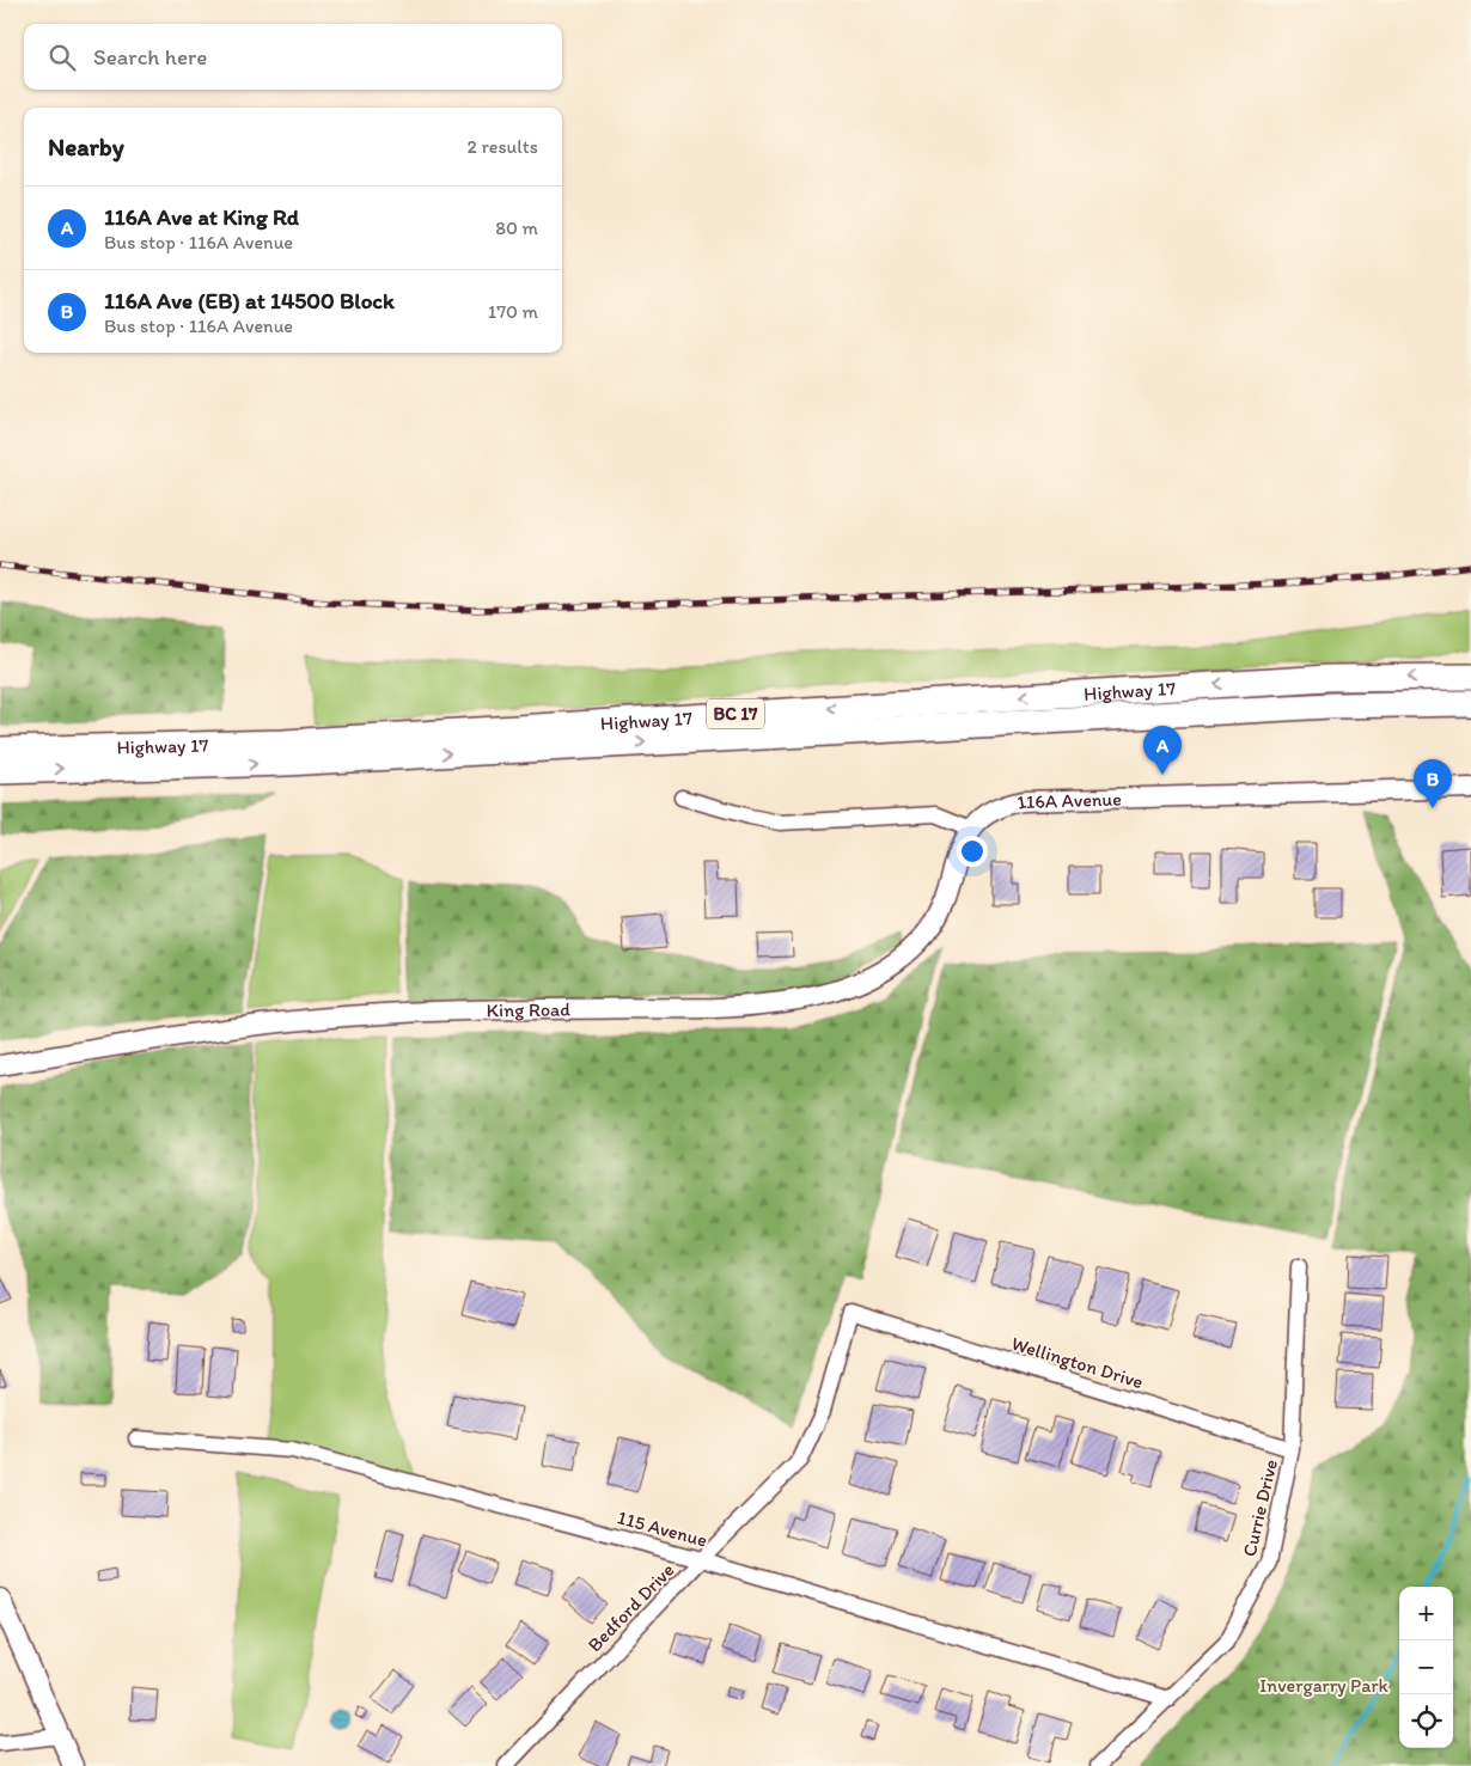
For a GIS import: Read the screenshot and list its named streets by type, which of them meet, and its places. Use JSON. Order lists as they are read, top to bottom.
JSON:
{
  "streets": {
    "highway": ["Highway 17", "BC 17"],
    "street": [
      "116A Avenue",
      "King Road",
      "Wellington Drive",
      "Currie Drive",
      "115 Avenue",
      "Bedford Drive"
    ]
  },
  "crossings": [
    ["116A Avenue", "King Road"],
    ["Wellington Drive", "Currie Drive"],
    ["Wellington Drive", "Bedford Drive"],
    ["Currie Drive", "115 Avenue"],
    ["115 Avenue", "Bedford Drive"]
  ],
  "parks": ["Invergarry Park"],
  "page": {
    "search": "Search here",
    "heading": ["Nearby", "2 results"],
    "list": [
      {
        "mark": "A",
        "name": "116A Ave at King Rd",
        "note": "Bus stop · 116A Avenue",
        "value": "80 m"
      },
      {
        "mark": "B",
        "name": "116A Ave (EB) at 14500 Block",
        "note": "Bus stop · 116A Avenue",
        "value": "170 m"
      }
    ],
    "pins": ["A", "B"],
    "map_buttons": ["+", "−"]
  }
}
